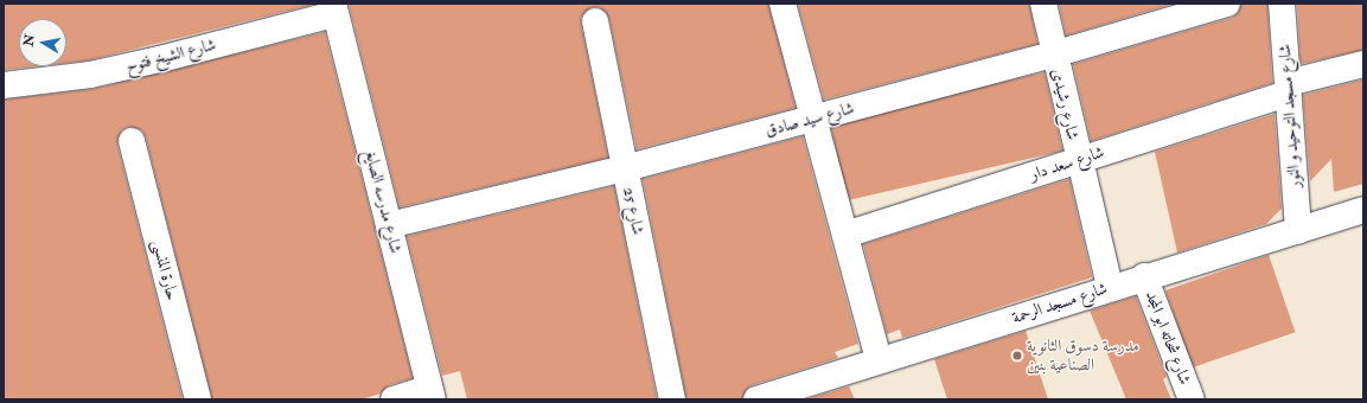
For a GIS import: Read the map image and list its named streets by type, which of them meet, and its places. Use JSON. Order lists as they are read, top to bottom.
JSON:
{
  "streets": {
    "street": [
      "شارع الشيخ فتوح",
      "شارع رشيدى",
      "شارع مسجد التوحيد و النور",
      "شارع سيد صادق",
      "شارع سعد دار",
      "شارع مدرسه الصايغ",
      "شارع 25",
      "حارة المنسى",
      "شارع مسجد الرحمة",
      "شارع شحاته ابو المجد"
    ]
  },
  "crossings": [
    ["شارع الشيخ فتوح", "شارع مدرسه الصايغ"],
    ["شارع رشيدى", "شارع سيد صادق"],
    ["شارع رشيدى", "شارع سعد دار"],
    ["شارع رشيدى", "شارع مسجد الرحمة"],
    ["شارع مسجد التوحيد و النور", "شارع سعد دار"],
    ["شارع مسجد التوحيد و النور", "شارع مسجد الرحمة"],
    ["شارع سيد صادق", "شارع مدرسه الصايغ"],
    ["شارع سيد صادق", "شارع 25"],
    ["شارع مسجد الرحمة", "شارع شحاته ابو المجد"]
  ],
  "places": ["مدرسة دسوق الثانوية الصناعية بنين"],
  "north": "left"
}
